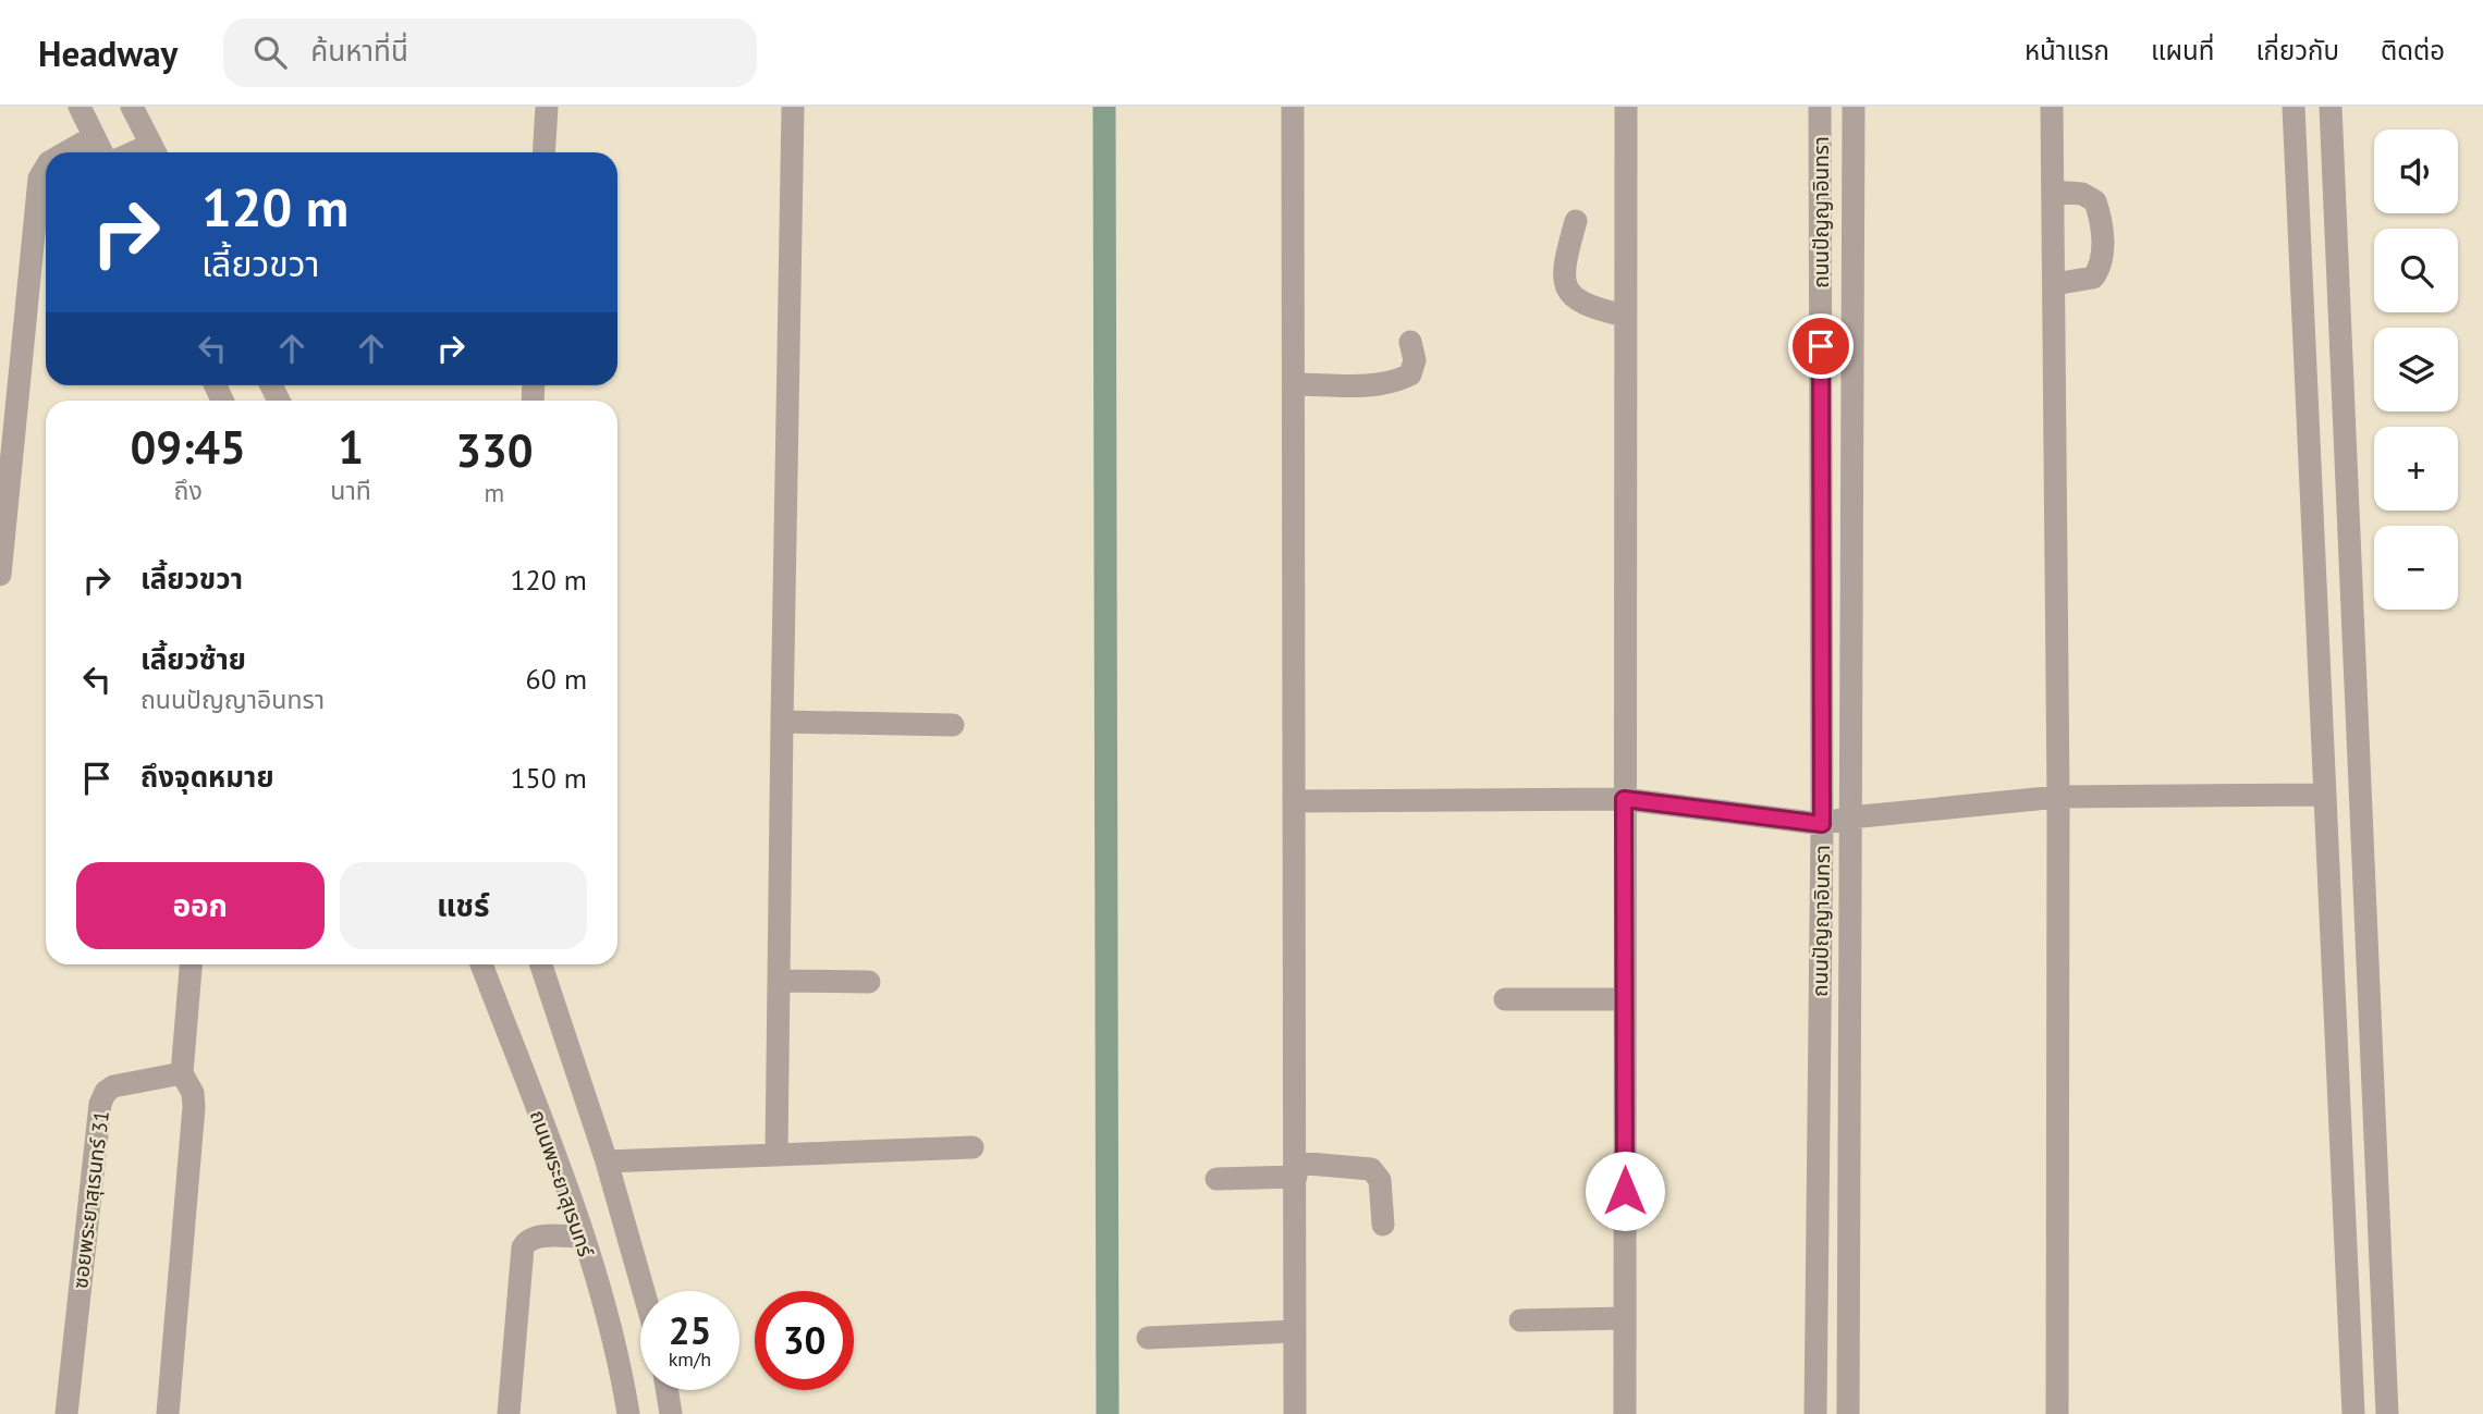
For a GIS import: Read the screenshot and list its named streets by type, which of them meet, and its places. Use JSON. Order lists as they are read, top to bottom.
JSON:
{
  "streets": {
    "street": ["ถนนปัญญาอินทรา", "ถนนพระยาสุเรนทร์", "ซอยพระยาสุเรนทร์ 31"]
  },
  "page": {
    "header": "Headway",
    "search": "ค้นหาที่นี่",
    "nav": [
      "หน้าแรก",
      "แผนที่",
      "เกี่ยวกับ",
      "ติดต่อ"
    ],
    "map_buttons": ["+", "−"],
    "turn": ["120 m", "เลี้ยวขวา"],
    "eta": [
      "09:45",
      "ถึง",
      "1",
      "นาที",
      "330",
      "m"
    ],
    "list": [
      {
        "name": "เลี้ยวขวา",
        "value": "120 m"
      },
      {
        "name": "เลี้ยวซ้าย",
        "note": "ถนนปัญญาอินทรา",
        "value": "60 m"
      },
      {
        "name": "ถึงจุดหมาย",
        "value": "150 m"
      }
    ],
    "buttons": ["ออก", "แชร์"],
    "speed": "25 km/h",
    "limit": "30"
  }
}
